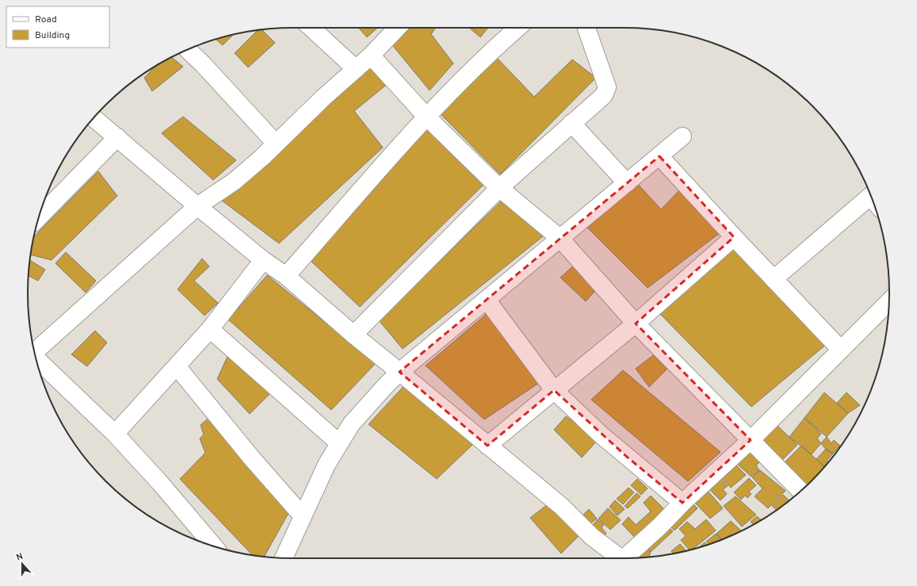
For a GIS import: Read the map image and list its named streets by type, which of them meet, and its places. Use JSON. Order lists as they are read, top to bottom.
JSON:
{
  "legend": ["Road", "Building"],
  "north": "top"
}
